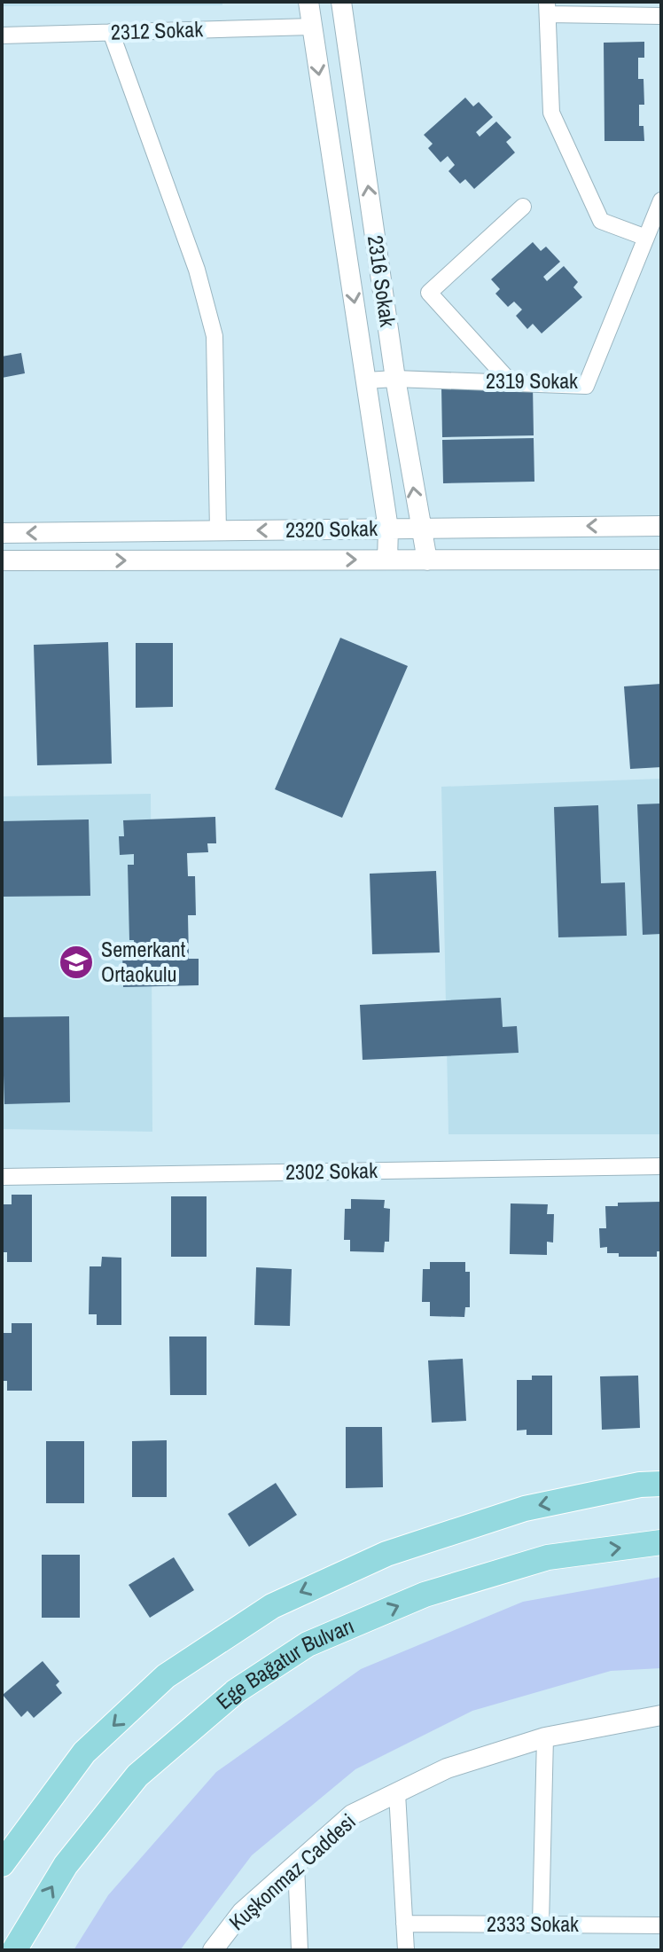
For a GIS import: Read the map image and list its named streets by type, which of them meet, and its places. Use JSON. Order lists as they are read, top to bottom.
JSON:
{
  "streets": {
    "main road": ["Ege Bağatur Bulvarı"],
    "street": [
      "2312 Sokak",
      "2316 Sokak",
      "2319 Sokak",
      "2320 Sokak",
      "2302 Sokak",
      "Kuşkonmaz Caddesi",
      "2333 Sokak"
    ]
  },
  "crossings": [
    ["2312 Sokak", "2316 Sokak"],
    ["2316 Sokak", "2319 Sokak"],
    ["2316 Sokak", "2320 Sokak"]
  ],
  "places": {
    "school or university": ["Semerkant Ortaokulu"]
  }
}
